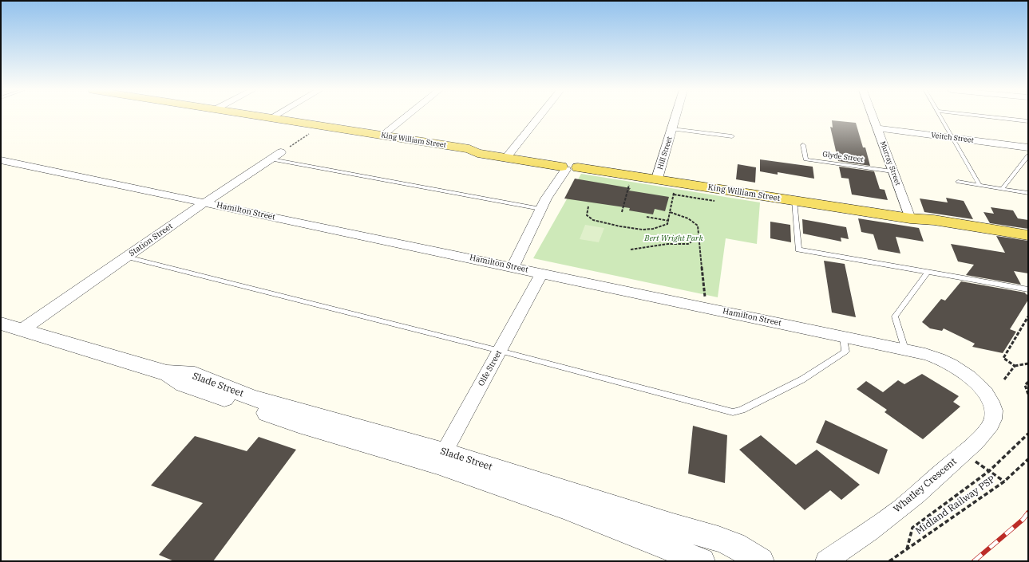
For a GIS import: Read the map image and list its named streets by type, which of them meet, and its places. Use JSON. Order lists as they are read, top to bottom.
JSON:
{
  "streets": {
    "main road": ["King William Street"],
    "street": [
      "Veitch Street",
      "Hill Street",
      "Murray Street",
      "Hamilton Street",
      "Station Street",
      "Olfe Street",
      "Slade Street",
      "Whatley Crescent"
    ],
    "lane": ["Glyde Street"],
    "path": ["Midland Railway PSP"]
  },
  "crossings": [
    ["Veitch Street", "Murray Street"],
    ["King William Street", "Hill Street"],
    ["King William Street", "Murray Street"],
    ["Glyde Street", "Murray Street"],
    ["Hamilton Street", "Station Street"],
    ["Hamilton Street", "Olfe Street"],
    ["Hamilton Street", "Whatley Crescent"],
    ["Station Street", "Slade Street"],
    ["Olfe Street", "Slade Street"]
  ],
  "parks": ["Bert Wright Park"]
}
